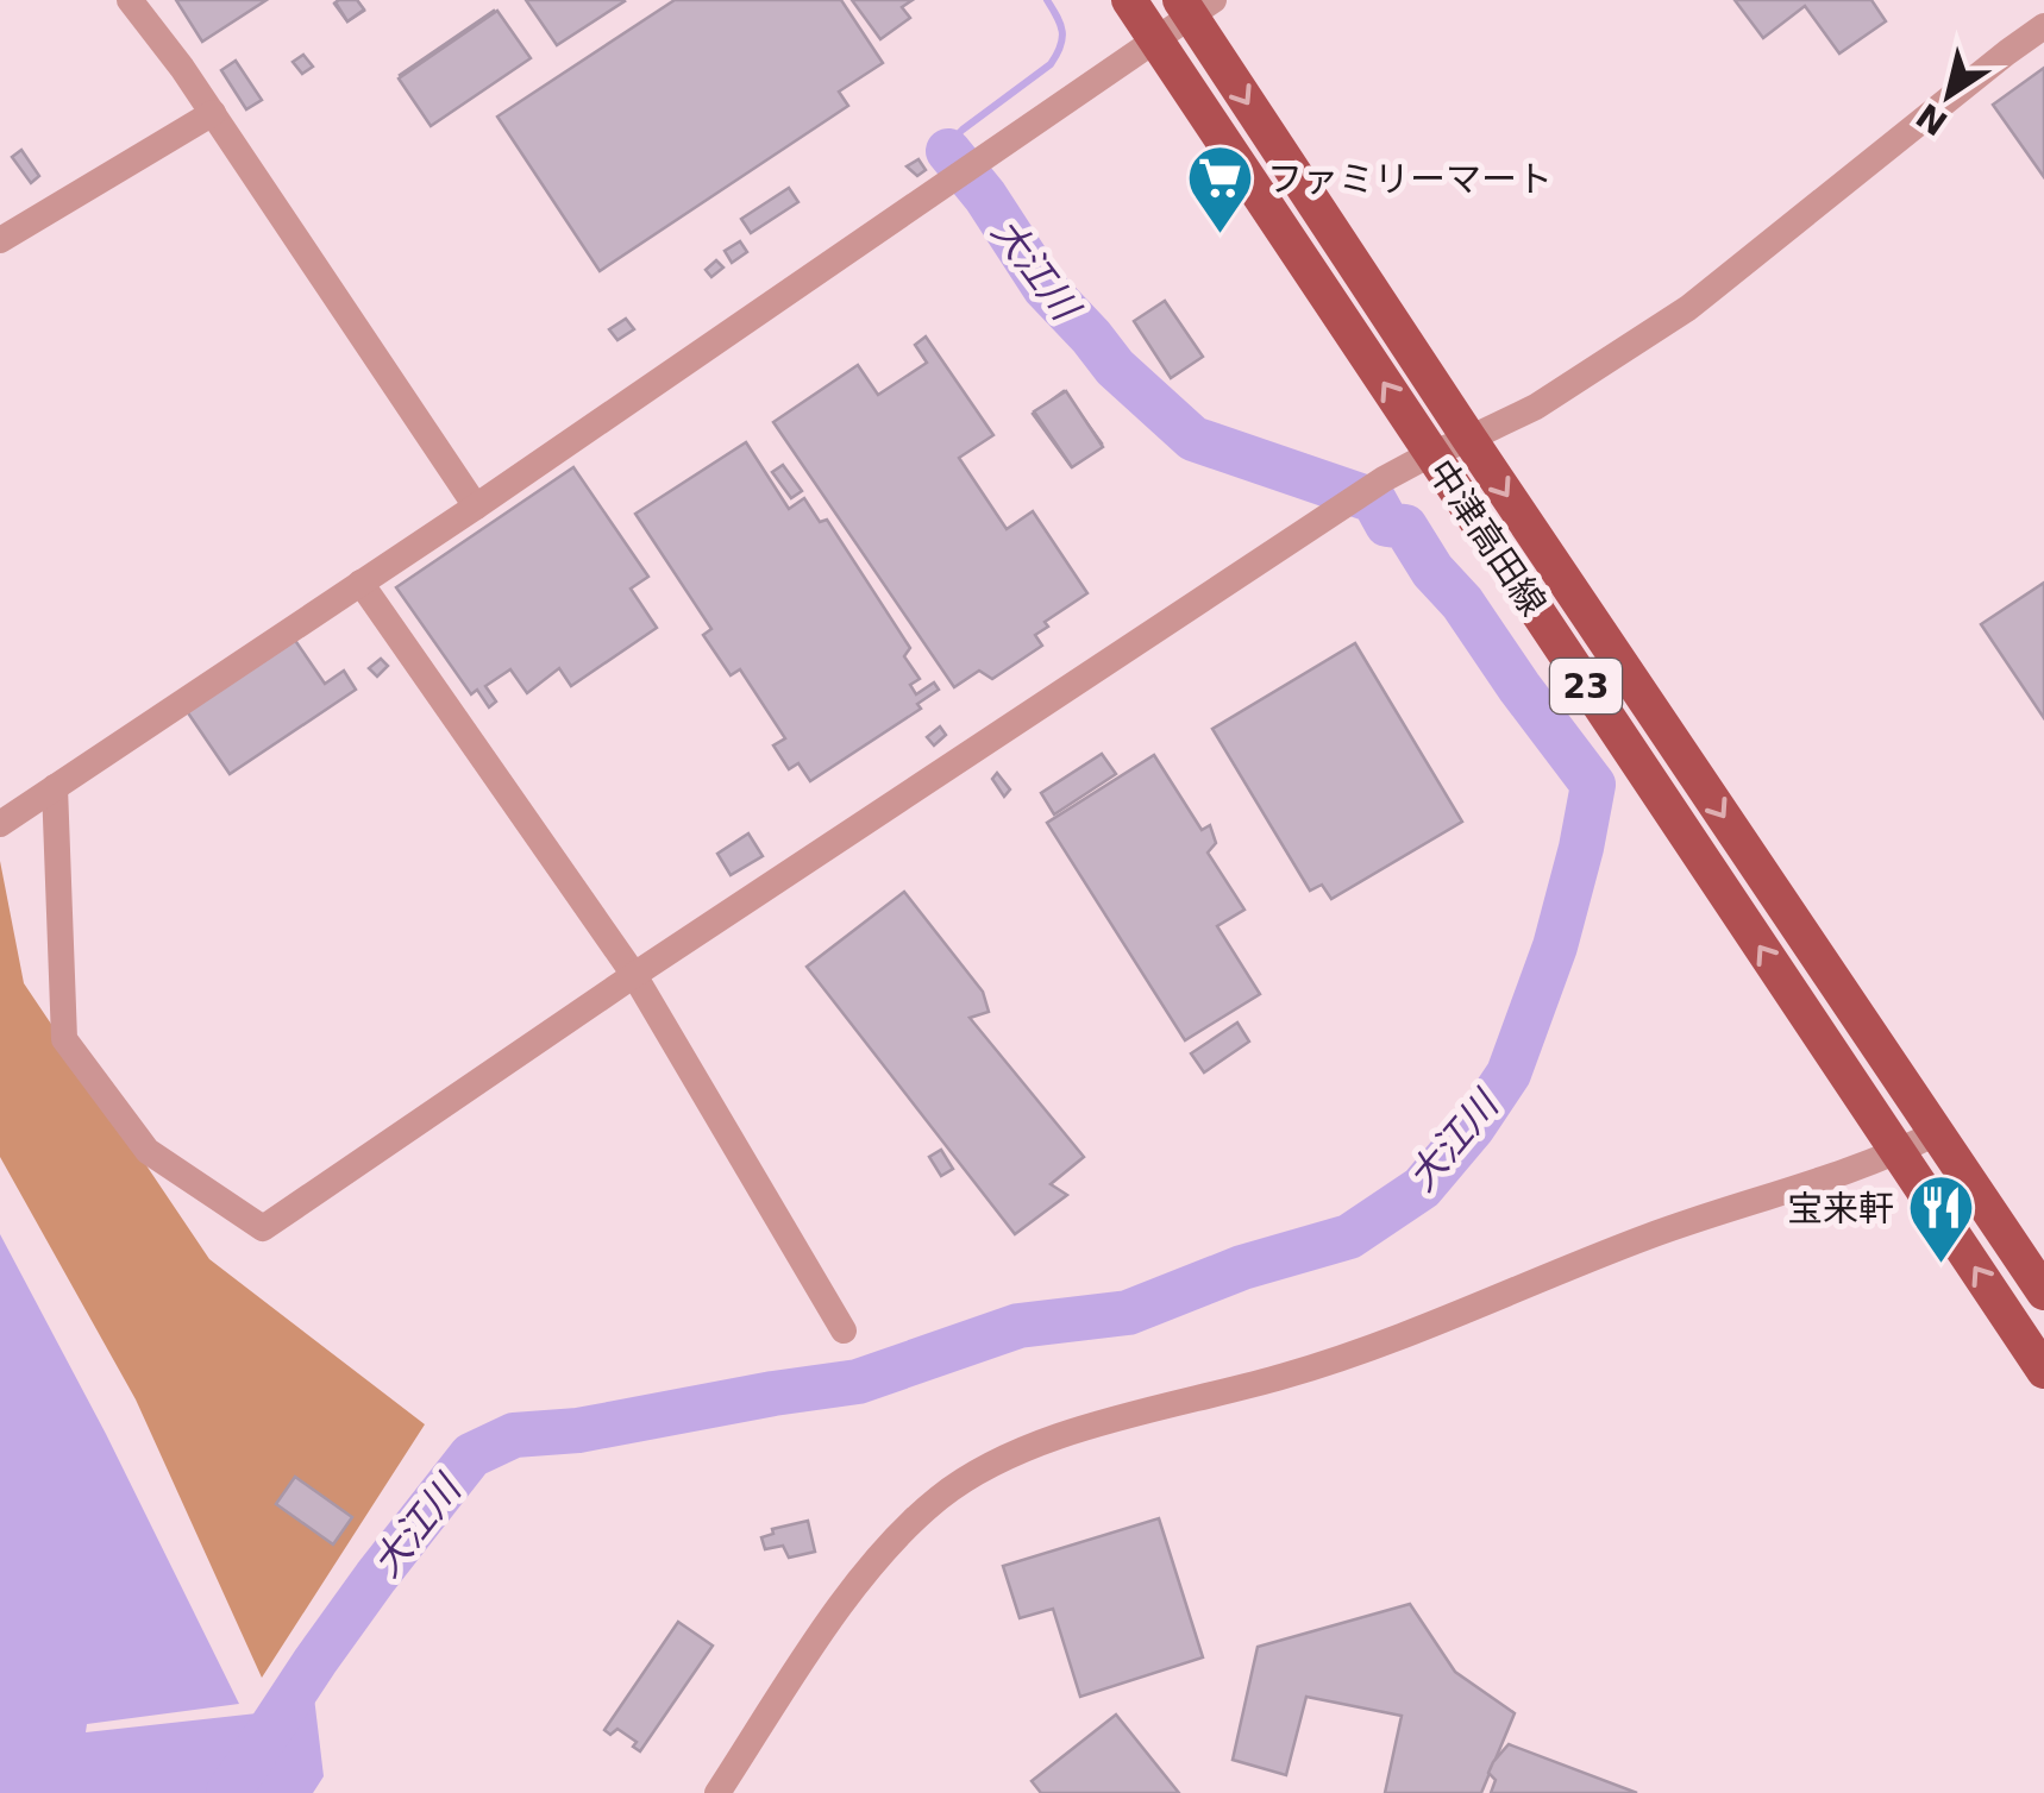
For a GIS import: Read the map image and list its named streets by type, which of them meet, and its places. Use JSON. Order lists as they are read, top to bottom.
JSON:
{
  "streets": {
    "main road": ["中津高田線", "23"]
  },
  "water": ["大江川"],
  "places": {
    "supermarket": ["ファミリーマート"],
    "restaurant": ["宝来軒"]
  },
  "north": "bottom left"
}
